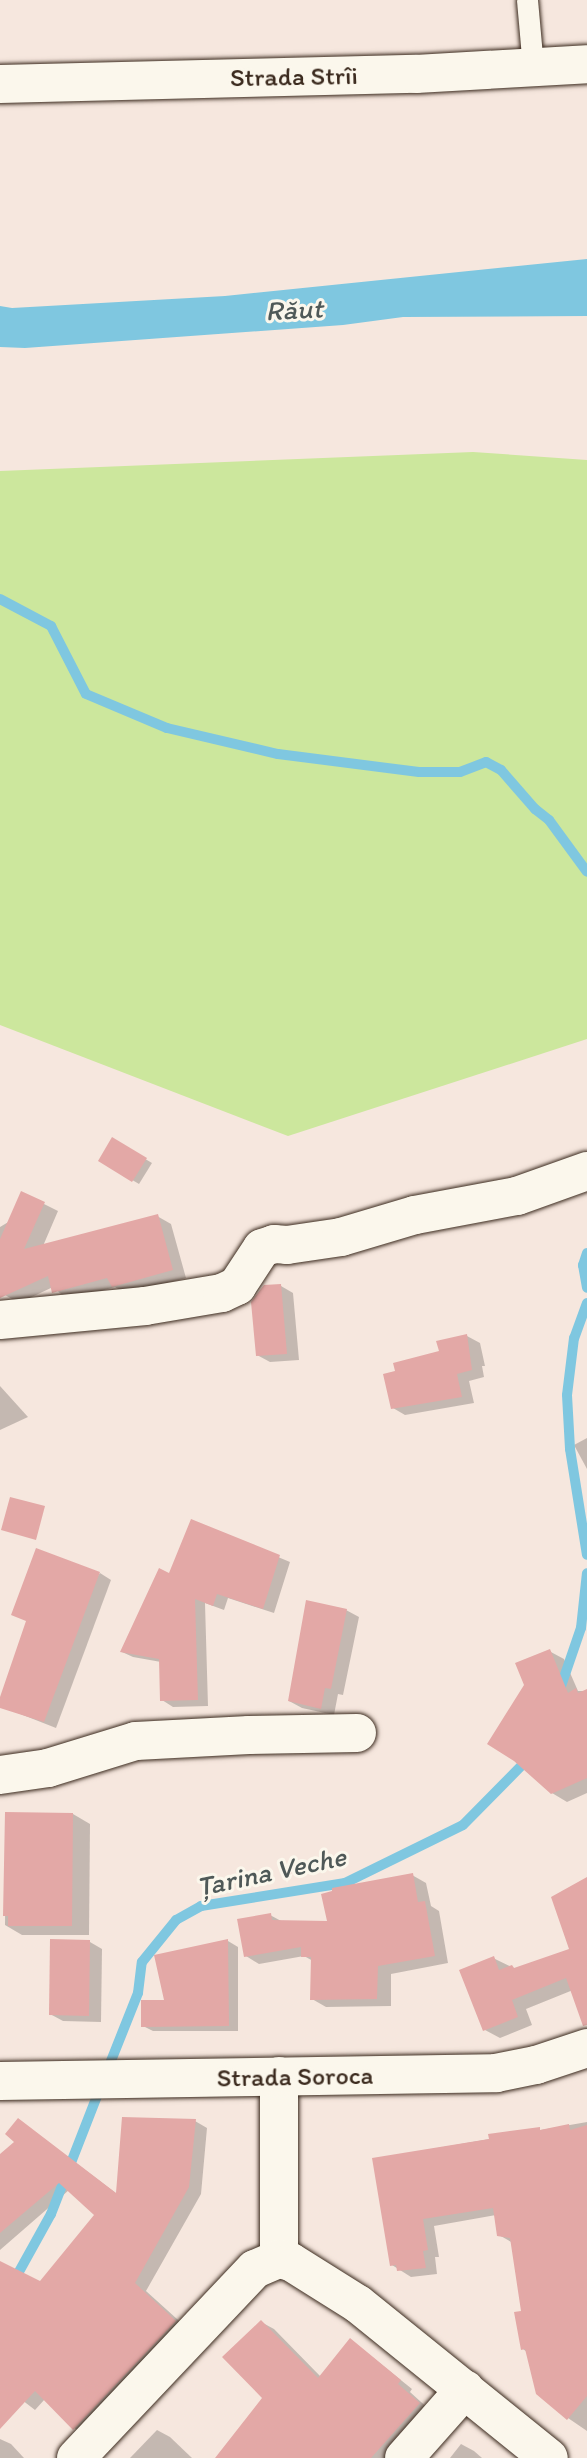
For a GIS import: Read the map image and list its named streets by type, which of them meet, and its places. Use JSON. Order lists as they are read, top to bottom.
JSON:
{
  "streets": {
    "street": ["Strada Strîi", "Strada Soroca"]
  },
  "water": ["Răut", "Țarina Veche"]
}
